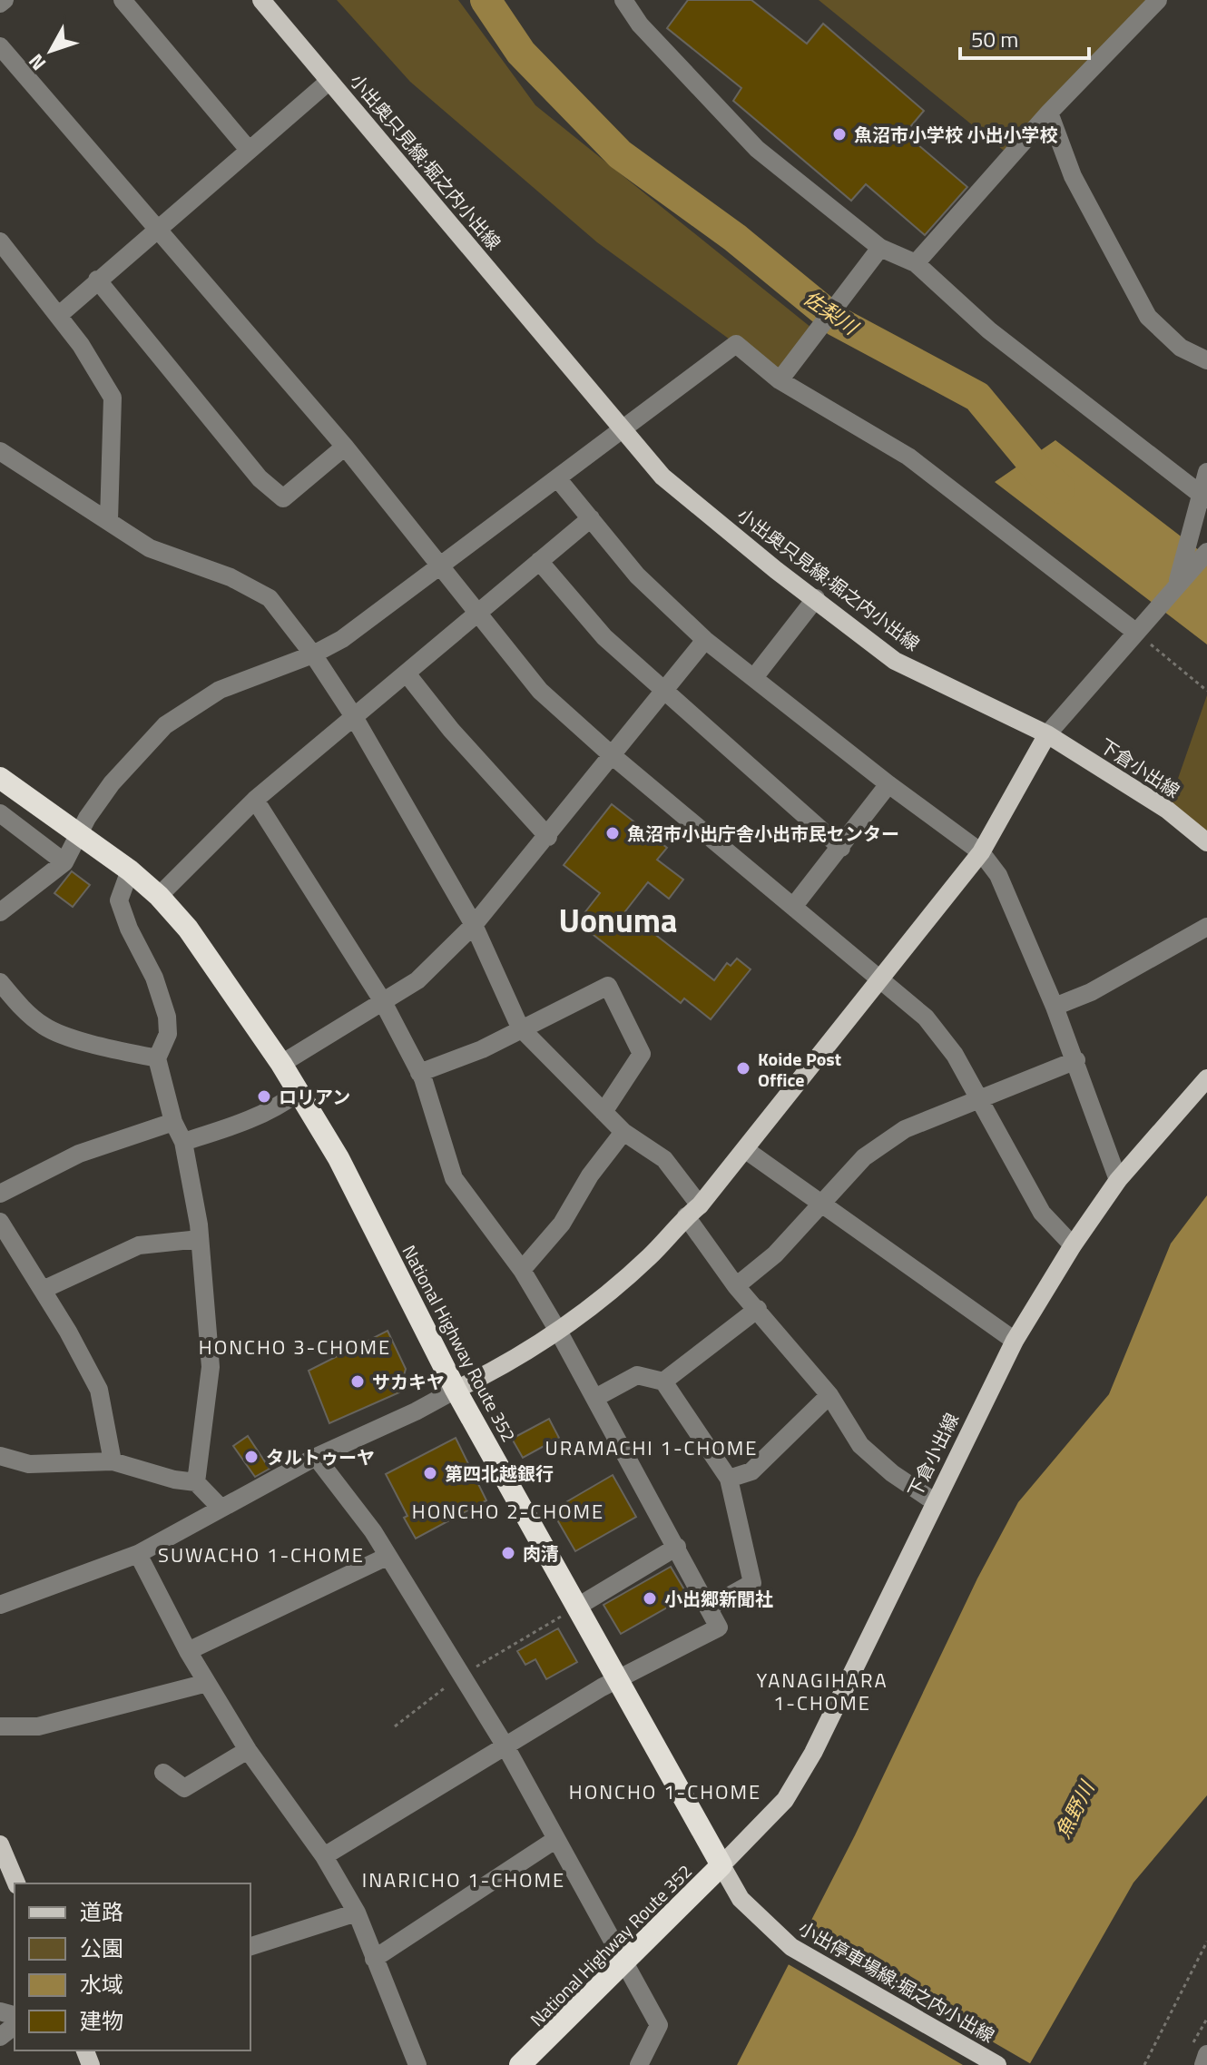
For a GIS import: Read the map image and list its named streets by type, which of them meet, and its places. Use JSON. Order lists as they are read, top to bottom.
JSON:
{
  "streets": {
    "highway": ["National Highway Route 352"],
    "main road": ["小出奥只見線;堀之内小出線", "下倉小出線", "小出停車場線;堀之内小出線"]
  },
  "crossings": [
    ["小出奥只見線;堀之内小出線", "下倉小出線"],
    ["下倉小出線", "National Highway Route 352"],
    ["下倉小出線", "小出停車場線;堀之内小出線"],
    ["National Highway Route 352", "小出停車場線;堀之内小出線"]
  ],
  "districts": [
    "Uonuma",
    "HONCHO 3-CHOME",
    "URAMACHI 1-CHOME",
    "HONCHO 2-CHOME",
    "SUWACHO 1-CHOME",
    "YANAGIHARA 1-CHOME",
    "HONCHO 1-CHOME",
    "INARICHO 1-CHOME"
  ],
  "water": ["佐梨川", "魚野川"],
  "places": [
    "魚沼市小学校 小出小学校",
    "魚沼市小出庁舎小出市民センター",
    "Koide Post Office",
    "ロリアン",
    "サカキヤ",
    "タルトゥーヤ",
    "第四北越銀行",
    "肉清",
    "小出郷新聞社"
  ],
  "legend": [
    "道路",
    "公園",
    "水域",
    "建物"
  ],
  "scale_bar": "50 m",
  "north": "bottom left"
}
